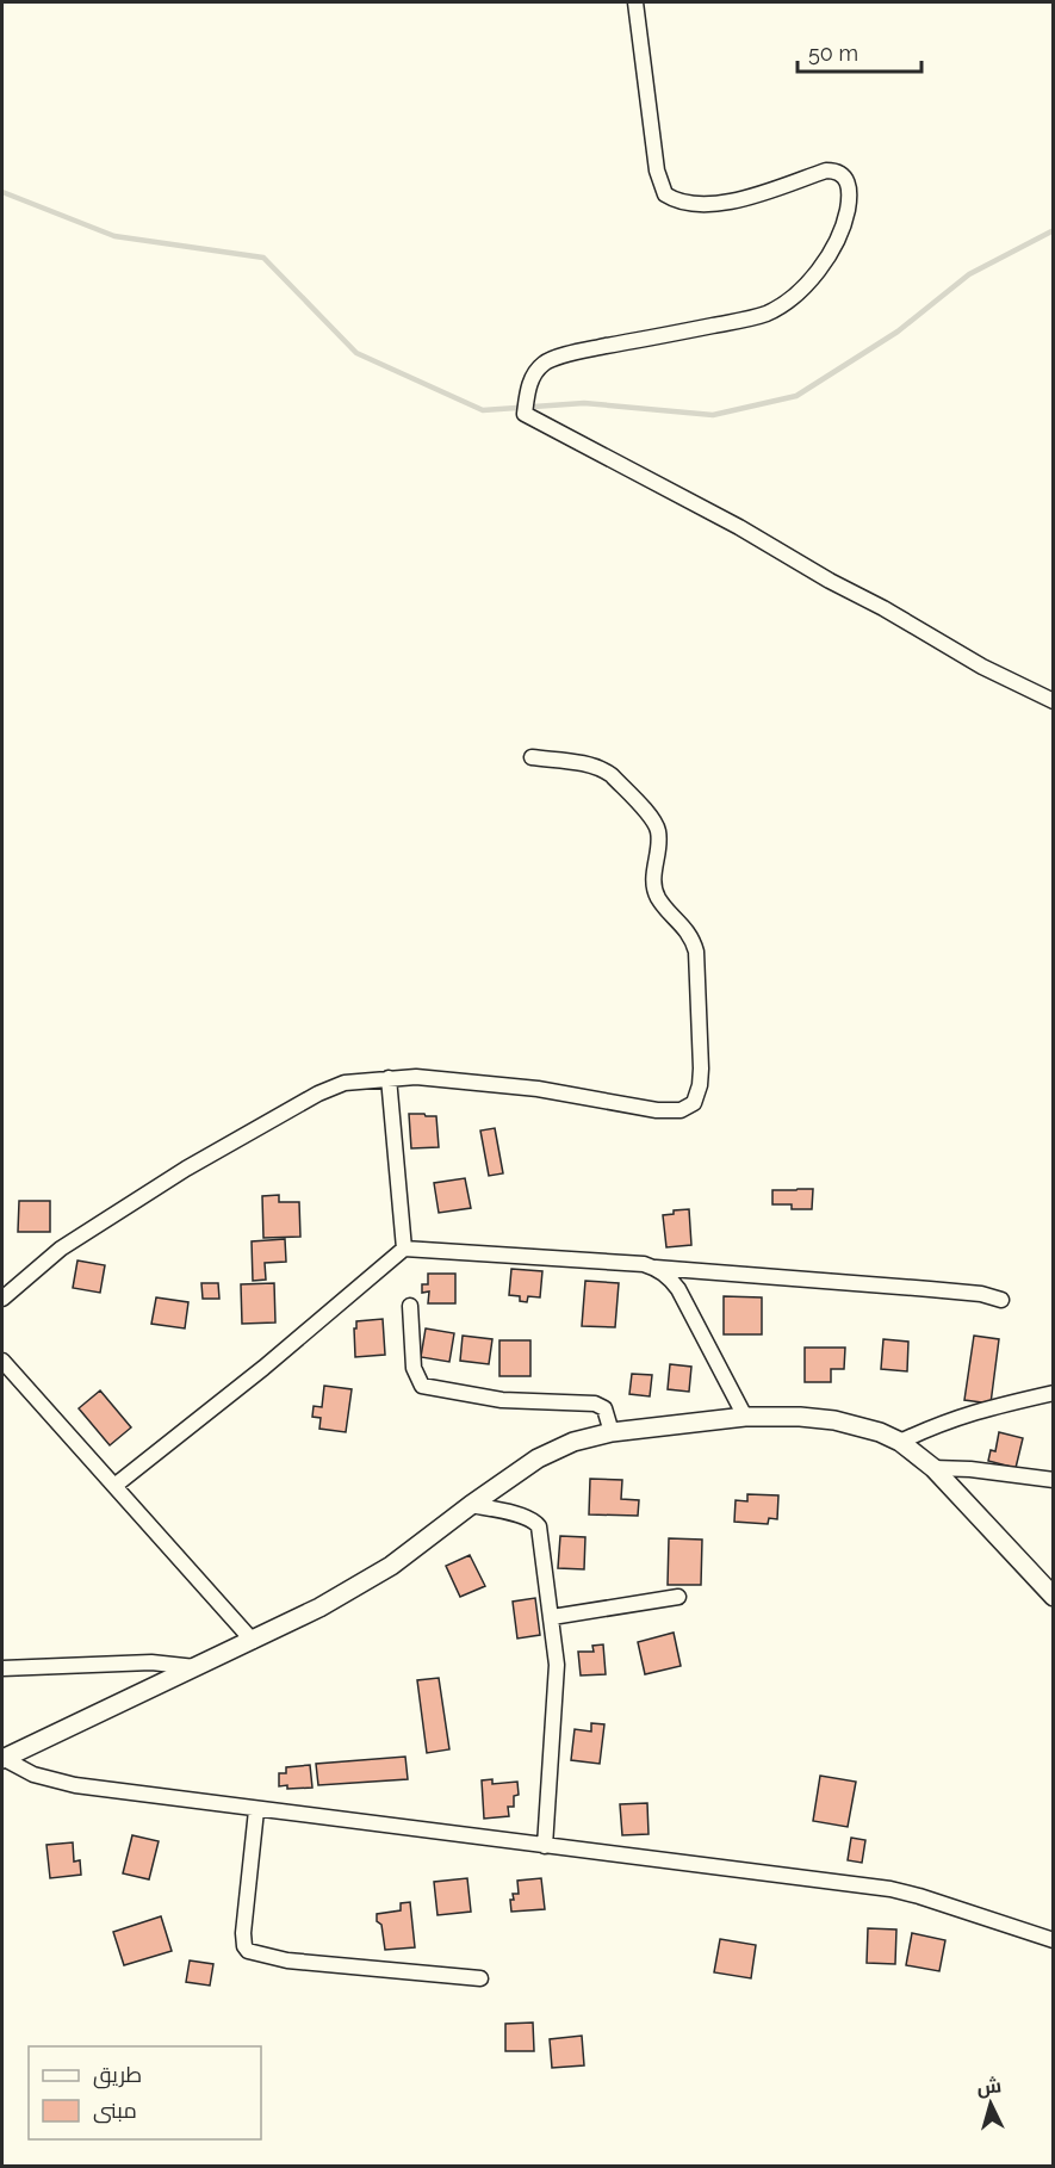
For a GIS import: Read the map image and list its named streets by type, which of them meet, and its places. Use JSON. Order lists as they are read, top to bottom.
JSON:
{
  "legend": ["طريق", "مبنى"],
  "scale_bar": "50 m",
  "north": "top"
}
